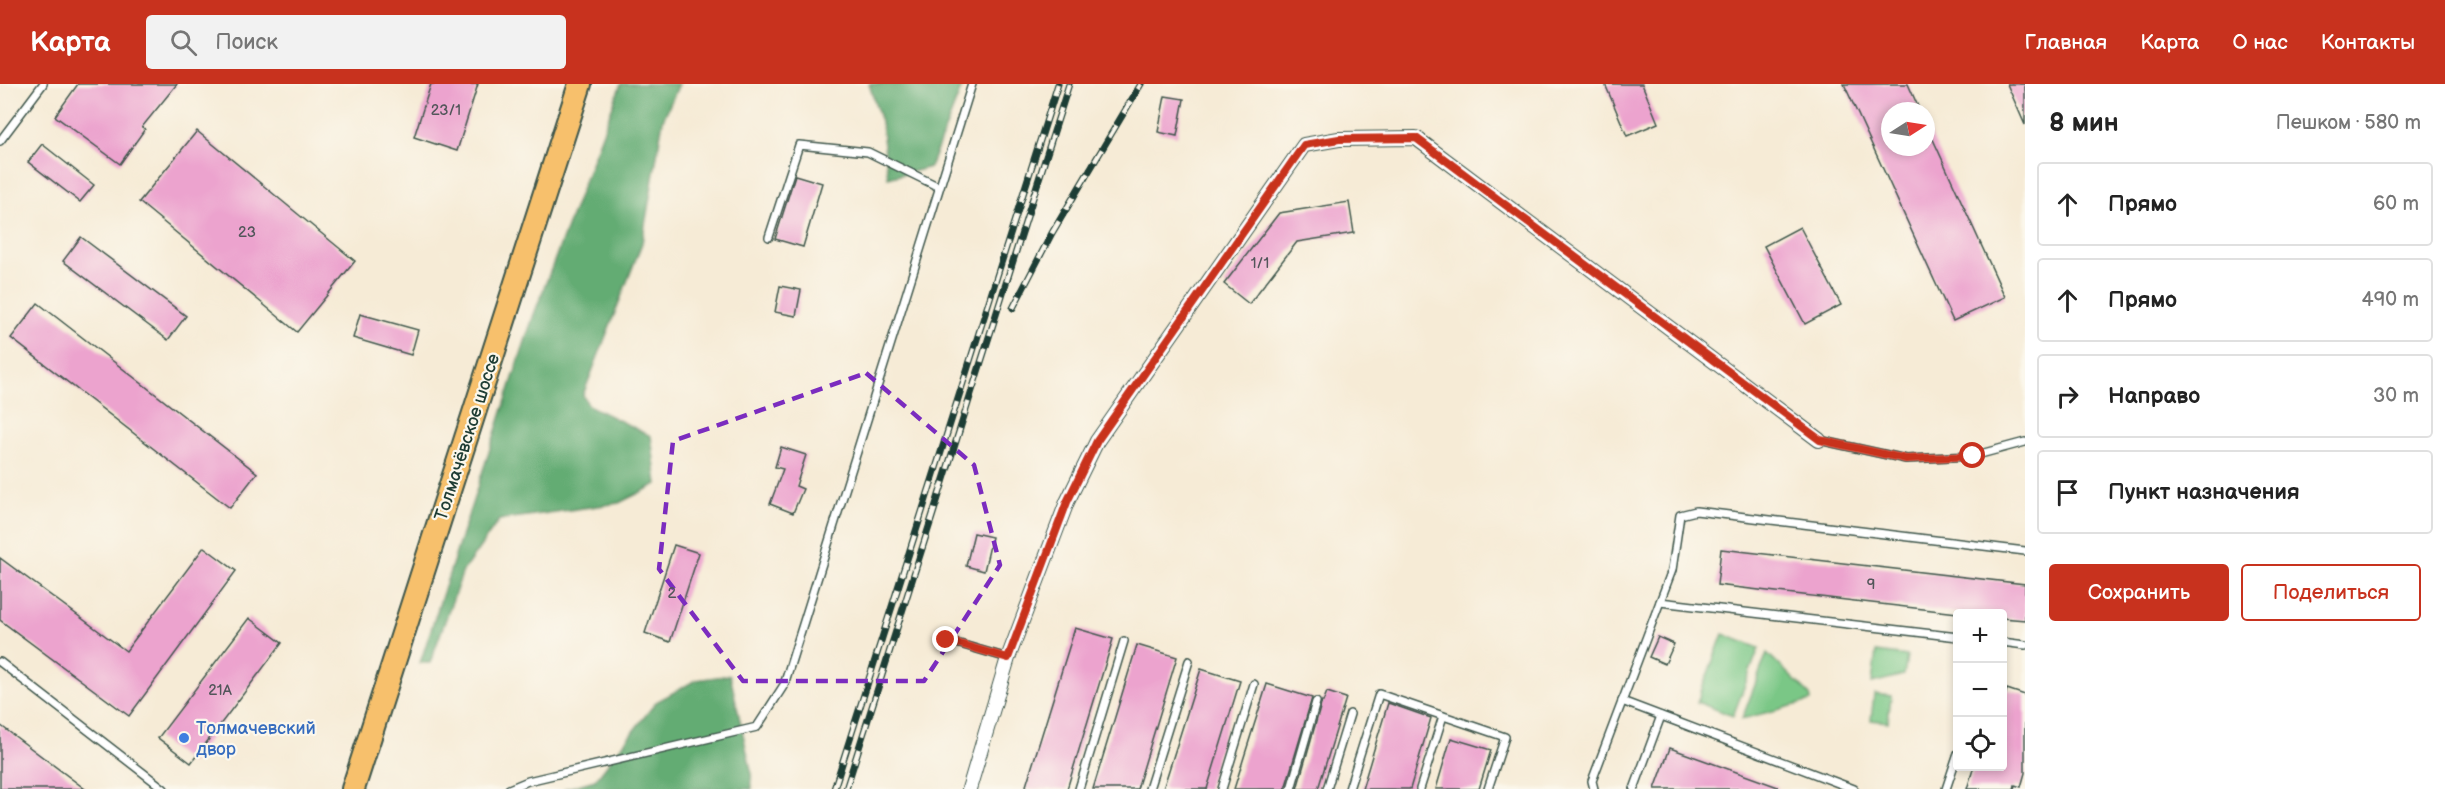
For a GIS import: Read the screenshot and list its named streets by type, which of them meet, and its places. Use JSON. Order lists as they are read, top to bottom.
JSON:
{
  "streets": {
    "main road": ["Толмачёвское шоссе"]
  },
  "places": ["Толмачевский двор"],
  "house_numbers": [
    "23/1",
    "23",
    "1/1",
    "9",
    "2",
    "21А"
  ],
  "north": "right",
  "page": {
    "header": "Карта",
    "search": "Поиск",
    "nav": [
      "Главная",
      "Карта",
      "О нас",
      "Контакты"
    ],
    "heading": ["8 мин", "Пешком · 580 m"],
    "list": [
      ["Прямо", "60 m"],
      ["Прямо", "490 m"],
      ["Направо", "30 m"],
      "Пункт назначения"
    ],
    "buttons": ["Сохранить", "Поделиться"],
    "map_buttons": ["+", "−"]
  }
}
